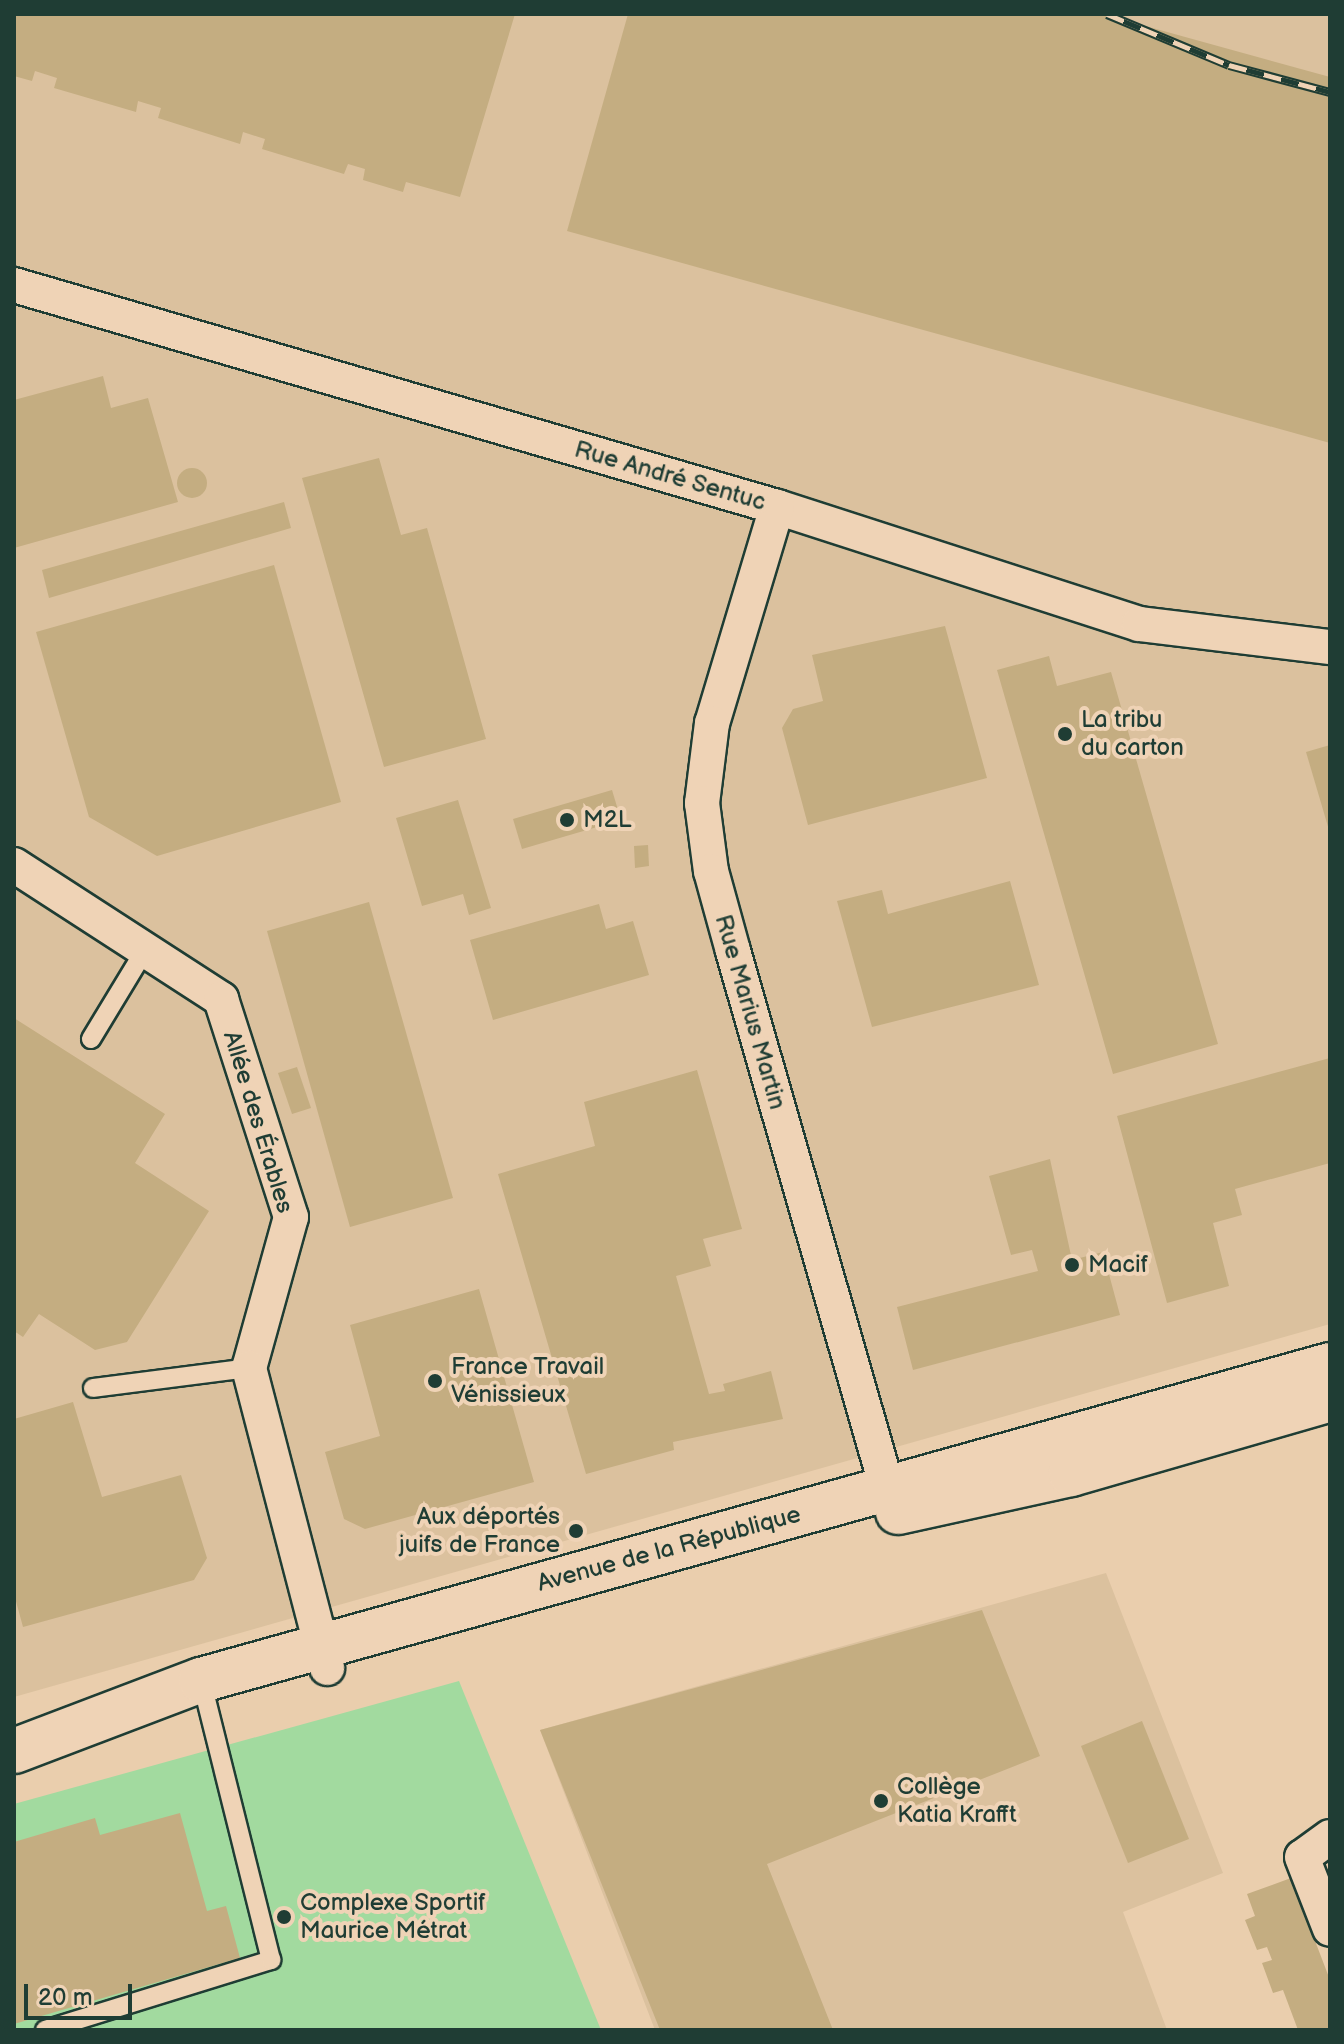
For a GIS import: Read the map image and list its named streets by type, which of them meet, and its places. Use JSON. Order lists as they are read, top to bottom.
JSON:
{
  "streets": {
    "main road": ["Avenue de la République"],
    "street": ["Rue André Sentuc", "Rue Marius Martin", "Allée des Érables"]
  },
  "crossings": [
    ["Rue André Sentuc", "Rue Marius Martin"],
    ["Rue Marius Martin", "Avenue de la République"]
  ],
  "places": [
    "La tribu du carton",
    "M2L",
    "Macif",
    "France Travail Vénissieux",
    "Aux déportés juifs de France",
    "Collège Katia Krafft",
    "Complexe Sportif Maurice Métrat"
  ],
  "scale_bar": "20 m"
}
